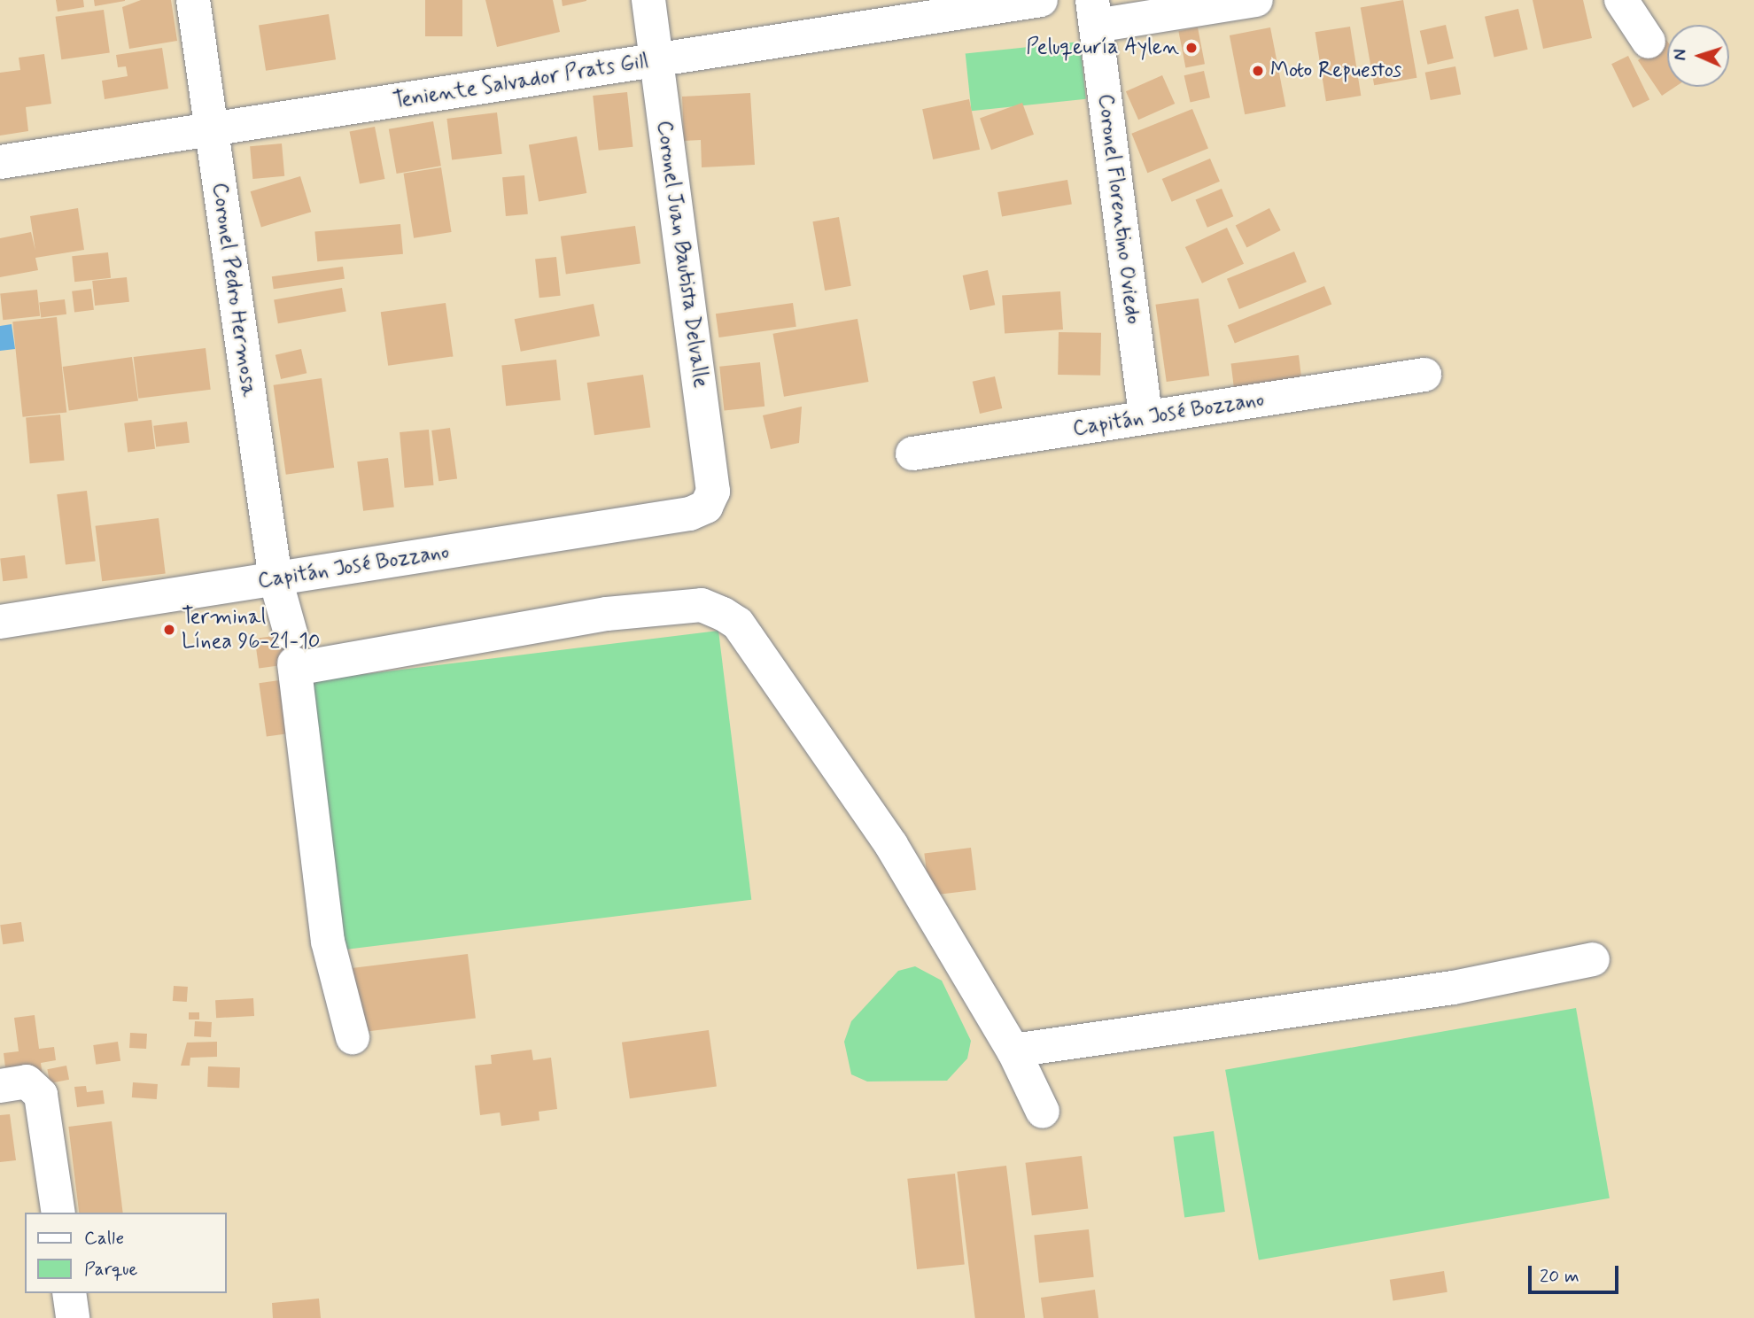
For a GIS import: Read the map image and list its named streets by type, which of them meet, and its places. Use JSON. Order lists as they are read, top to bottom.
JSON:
{
  "streets": {
    "street": [
      "Teniente Salvador Prats Gill",
      "Coronel Florentino Oviedo",
      "Coronel Juan Bautista Delvalle",
      "Coronel Pedro Hermosa",
      "Capitán José Bozzano"
    ]
  },
  "crossings": [
    ["Teniente Salvador Prats Gill", "Coronel Juan Bautista Delvalle"],
    ["Teniente Salvador Prats Gill", "Coronel Pedro Hermosa"],
    ["Coronel Florentino Oviedo", "Capitán José Bozzano"],
    ["Coronel Juan Bautista Delvalle", "Capitán José Bozzano"],
    ["Coronel Pedro Hermosa", "Capitán José Bozzano"]
  ],
  "places": ["Peluqeuría Aylen", "Moto Repuestos", "Terminal Línea 96-21-10"],
  "legend": ["Calle", "Parque"],
  "scale_bar": "20 m",
  "north": "left"
}
